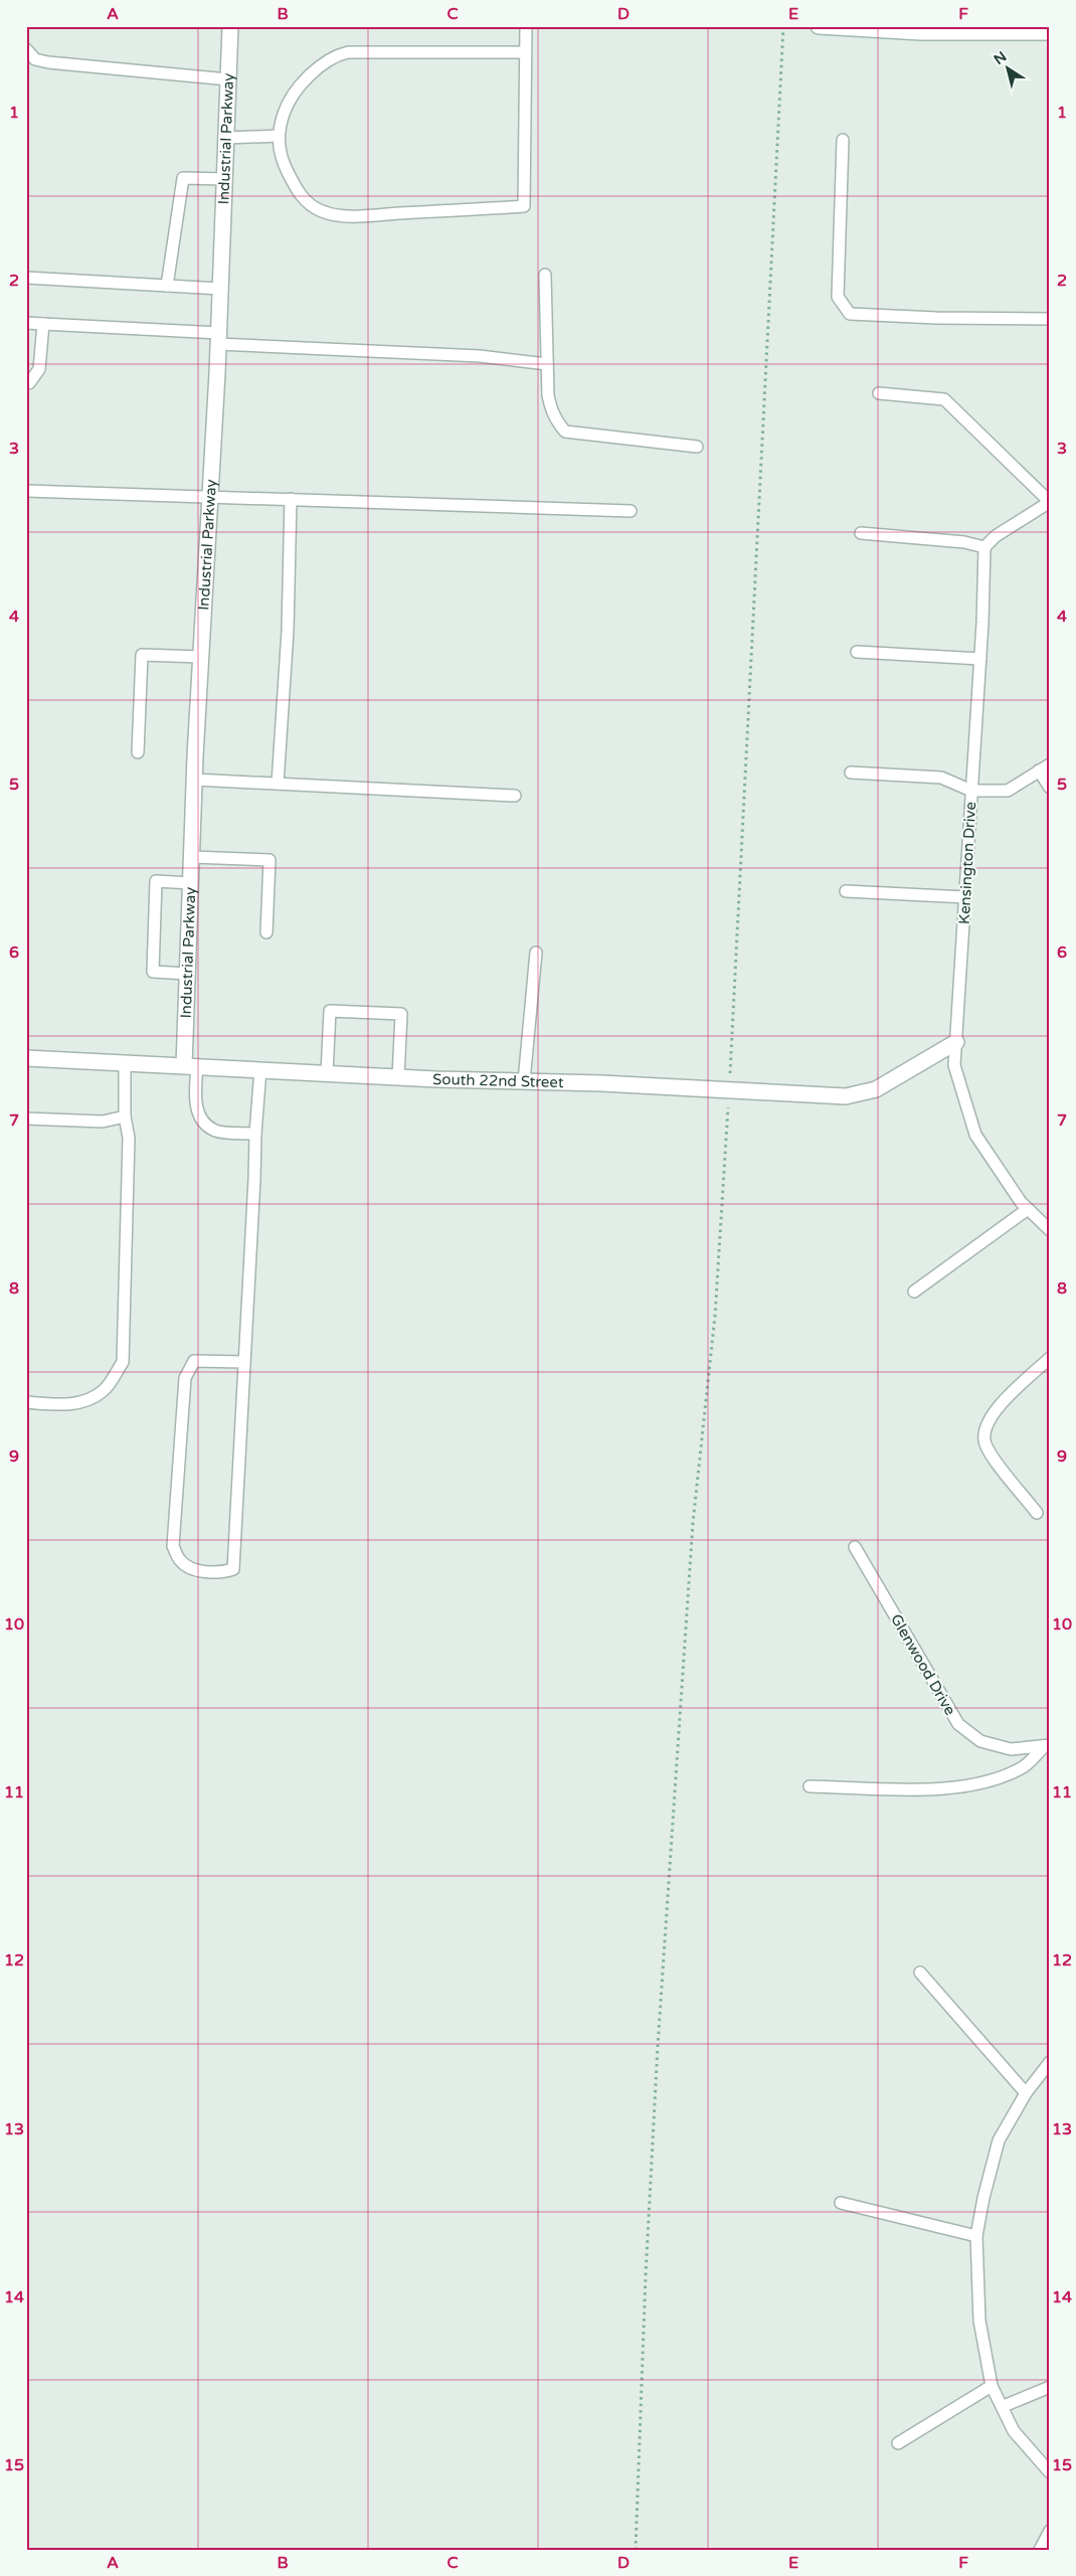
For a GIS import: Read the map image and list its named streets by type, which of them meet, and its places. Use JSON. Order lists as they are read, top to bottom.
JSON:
{
  "streets": {
    "street": ["Industrial Parkway", "South 22nd Street"],
    "lane": ["Kensington Drive", "Glenwood Drive"]
  },
  "crossings": [
    ["Industrial Parkway", "South 22nd Street"],
    ["Kensington Drive", "South 22nd Street"]
  ],
  "north": "top left",
  "grid": {
    "columns": [
      "A",
      "B",
      "C",
      "D",
      "E",
      "F"
    ],
    "rows": [
      "1",
      "2",
      "3",
      "4",
      "5",
      "6",
      "7",
      "8",
      "9",
      "10",
      "11",
      "12",
      "13",
      "14",
      "15"
    ]
  }
}
